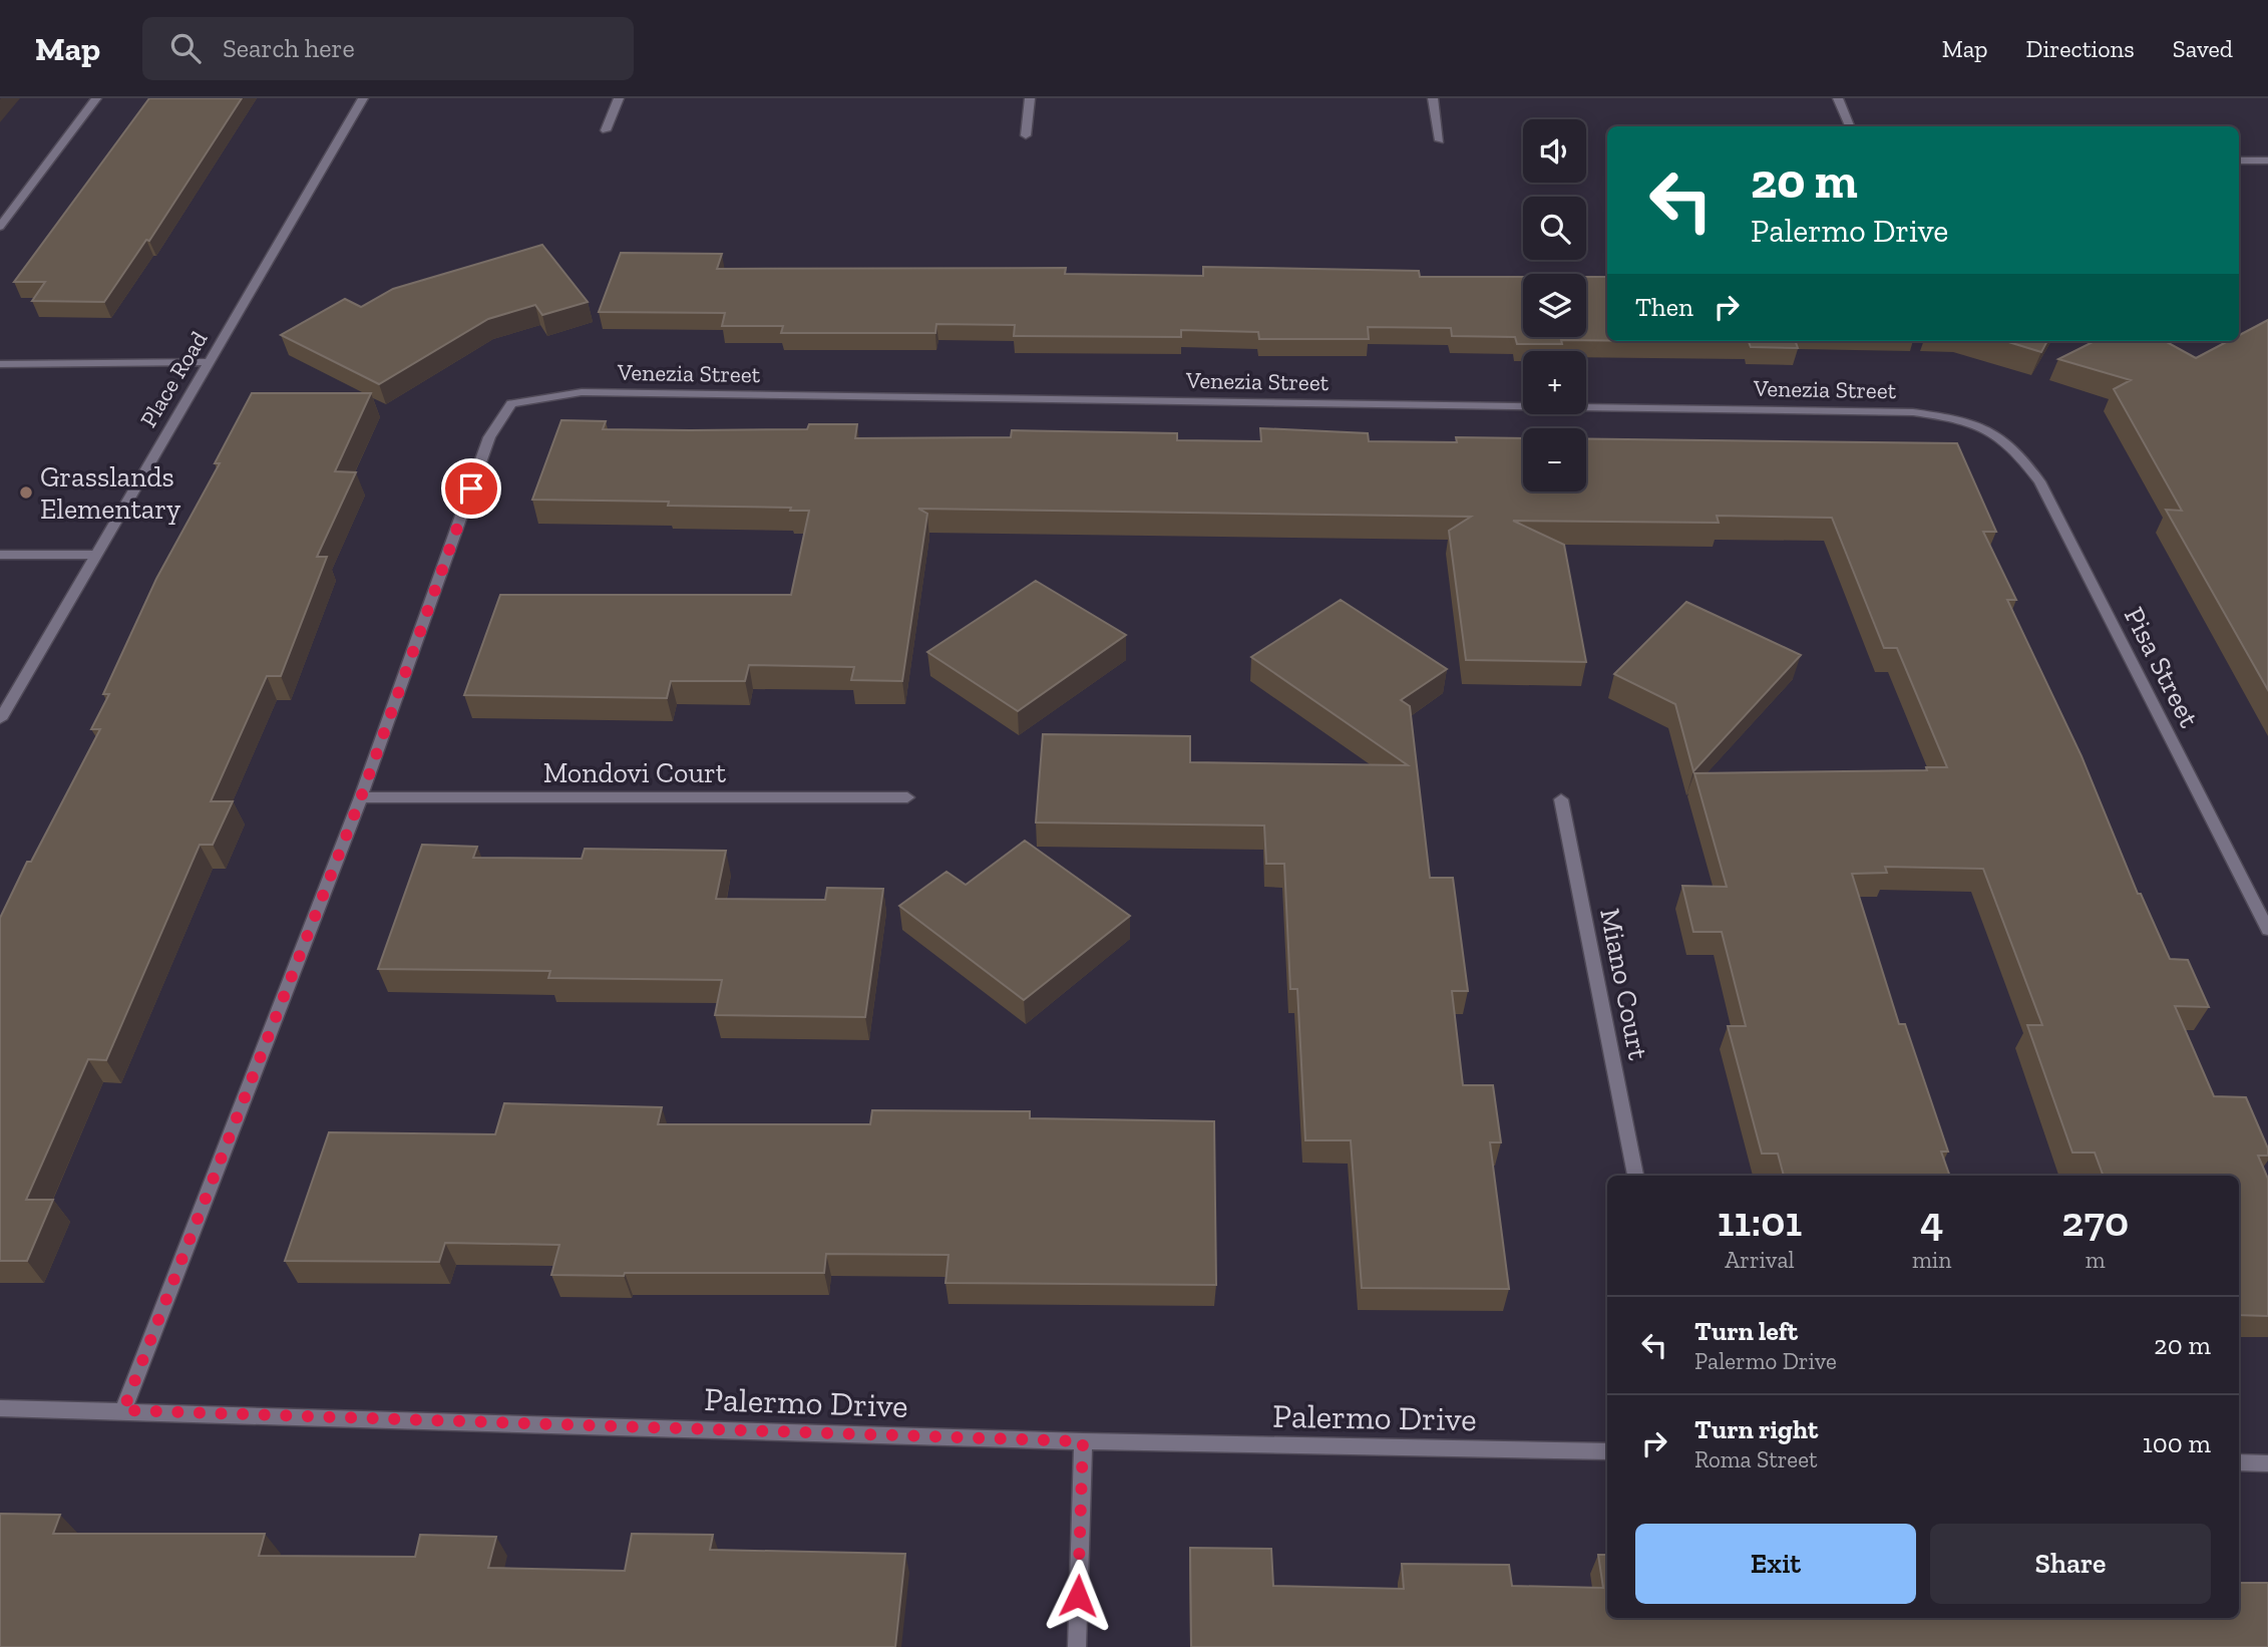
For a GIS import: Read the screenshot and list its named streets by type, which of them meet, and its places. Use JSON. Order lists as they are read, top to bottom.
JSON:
{
  "streets": {
    "street": [
      "Venezia Street",
      "Place Road",
      "Pisa Street",
      "Mondovi Court",
      "Miano Court",
      "Palermo Drive"
    ]
  },
  "crossings": [
    ["Venezia Street", "Pisa Street"],
    ["Venezia Street", "Mondovi Court"]
  ],
  "places": ["Grasslands Elementary"],
  "page": {
    "header": "Map",
    "search": "Search here",
    "nav": ["Map", "Directions", "Saved"],
    "map_buttons": ["+", "−"],
    "turn": ["20 m", "Palermo Drive"],
    "then": "Then",
    "eta": [
      "11:01",
      "Arrival",
      "4",
      "min",
      "270",
      "m"
    ],
    "list": [
      {
        "name": "Turn left",
        "note": "Palermo Drive",
        "value": "20 m"
      },
      {
        "name": "Turn right",
        "note": "Roma Street",
        "value": "100 m"
      }
    ],
    "buttons": ["Exit", "Share"]
  }
}
